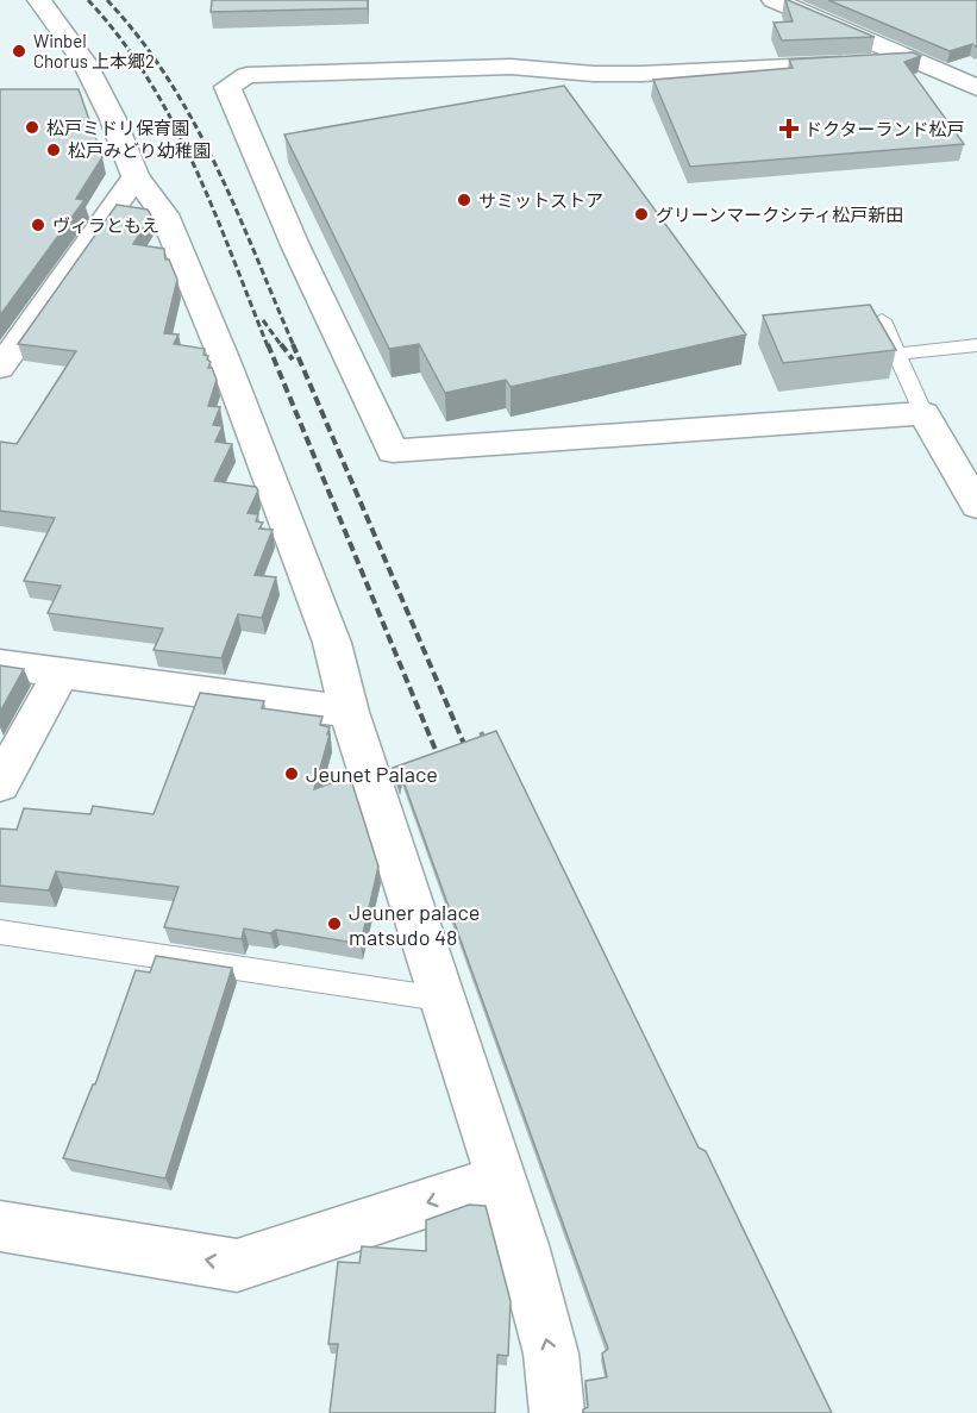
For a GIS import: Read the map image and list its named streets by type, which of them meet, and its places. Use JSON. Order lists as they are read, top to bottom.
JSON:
{
  "places": {
    "other": [
      "Winbel Chorus 上本郷2",
      "松戸ミドリ保育園",
      "松戸みどり幼稚園",
      "サミットストア",
      "グリーンマークシティ松戸新田",
      "ヴィラともえ",
      "Jeunet Palace",
      "Jeuner palace matsudo 48"
    ],
    "health": ["ドクターランド松戸"]
  }
}
